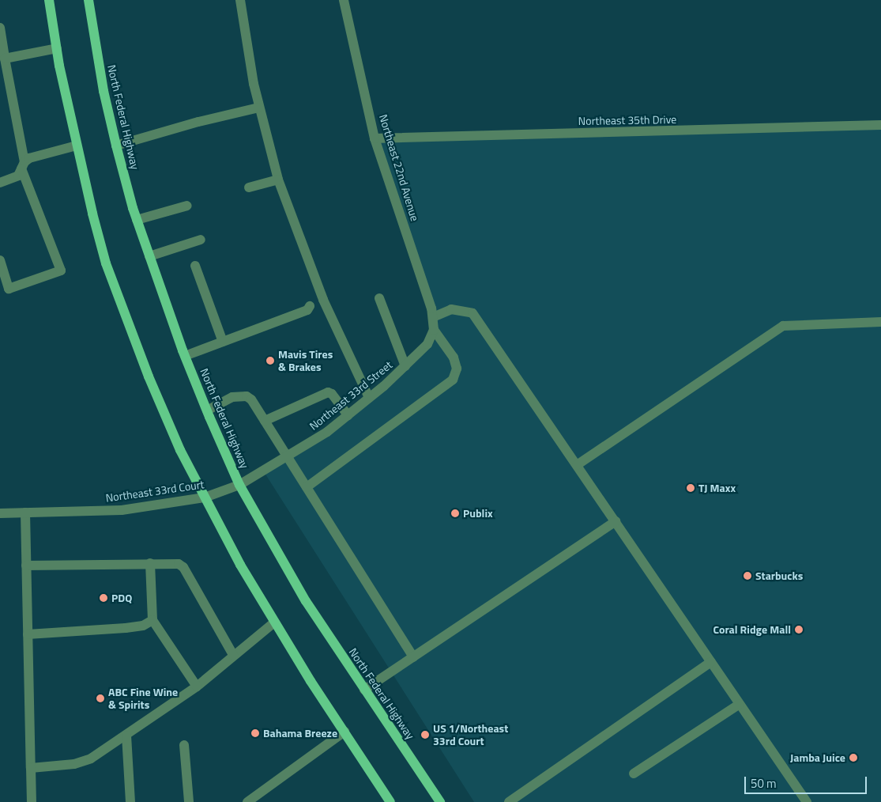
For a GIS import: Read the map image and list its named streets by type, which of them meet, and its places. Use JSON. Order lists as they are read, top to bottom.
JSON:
{
  "streets": {
    "main road": ["North Federal Highway"],
    "street": [
      "Northeast 35th Drive",
      "Northeast 22nd Avenue",
      "Northeast 33rd Street",
      "Northeast 33rd Court"
    ]
  },
  "crossings": [
    ["North Federal Highway", "Northeast 33rd Street"],
    ["North Federal Highway", "Northeast 33rd Court"],
    ["Northeast 35th Drive", "Northeast 22nd Avenue"],
    ["Northeast 33rd Street", "Northeast 33rd Court"]
  ],
  "places": [
    "Mavis Tires & Brakes",
    "TJ Maxx",
    "Publix",
    "Starbucks",
    "PDQ",
    "Coral Ridge Mall",
    "ABC Fine Wine & Spirits",
    "Bahama Breeze",
    "US 1/Northeast 33rd Court",
    "Jamba Juice"
  ],
  "scale_bar": "50 m"
}
